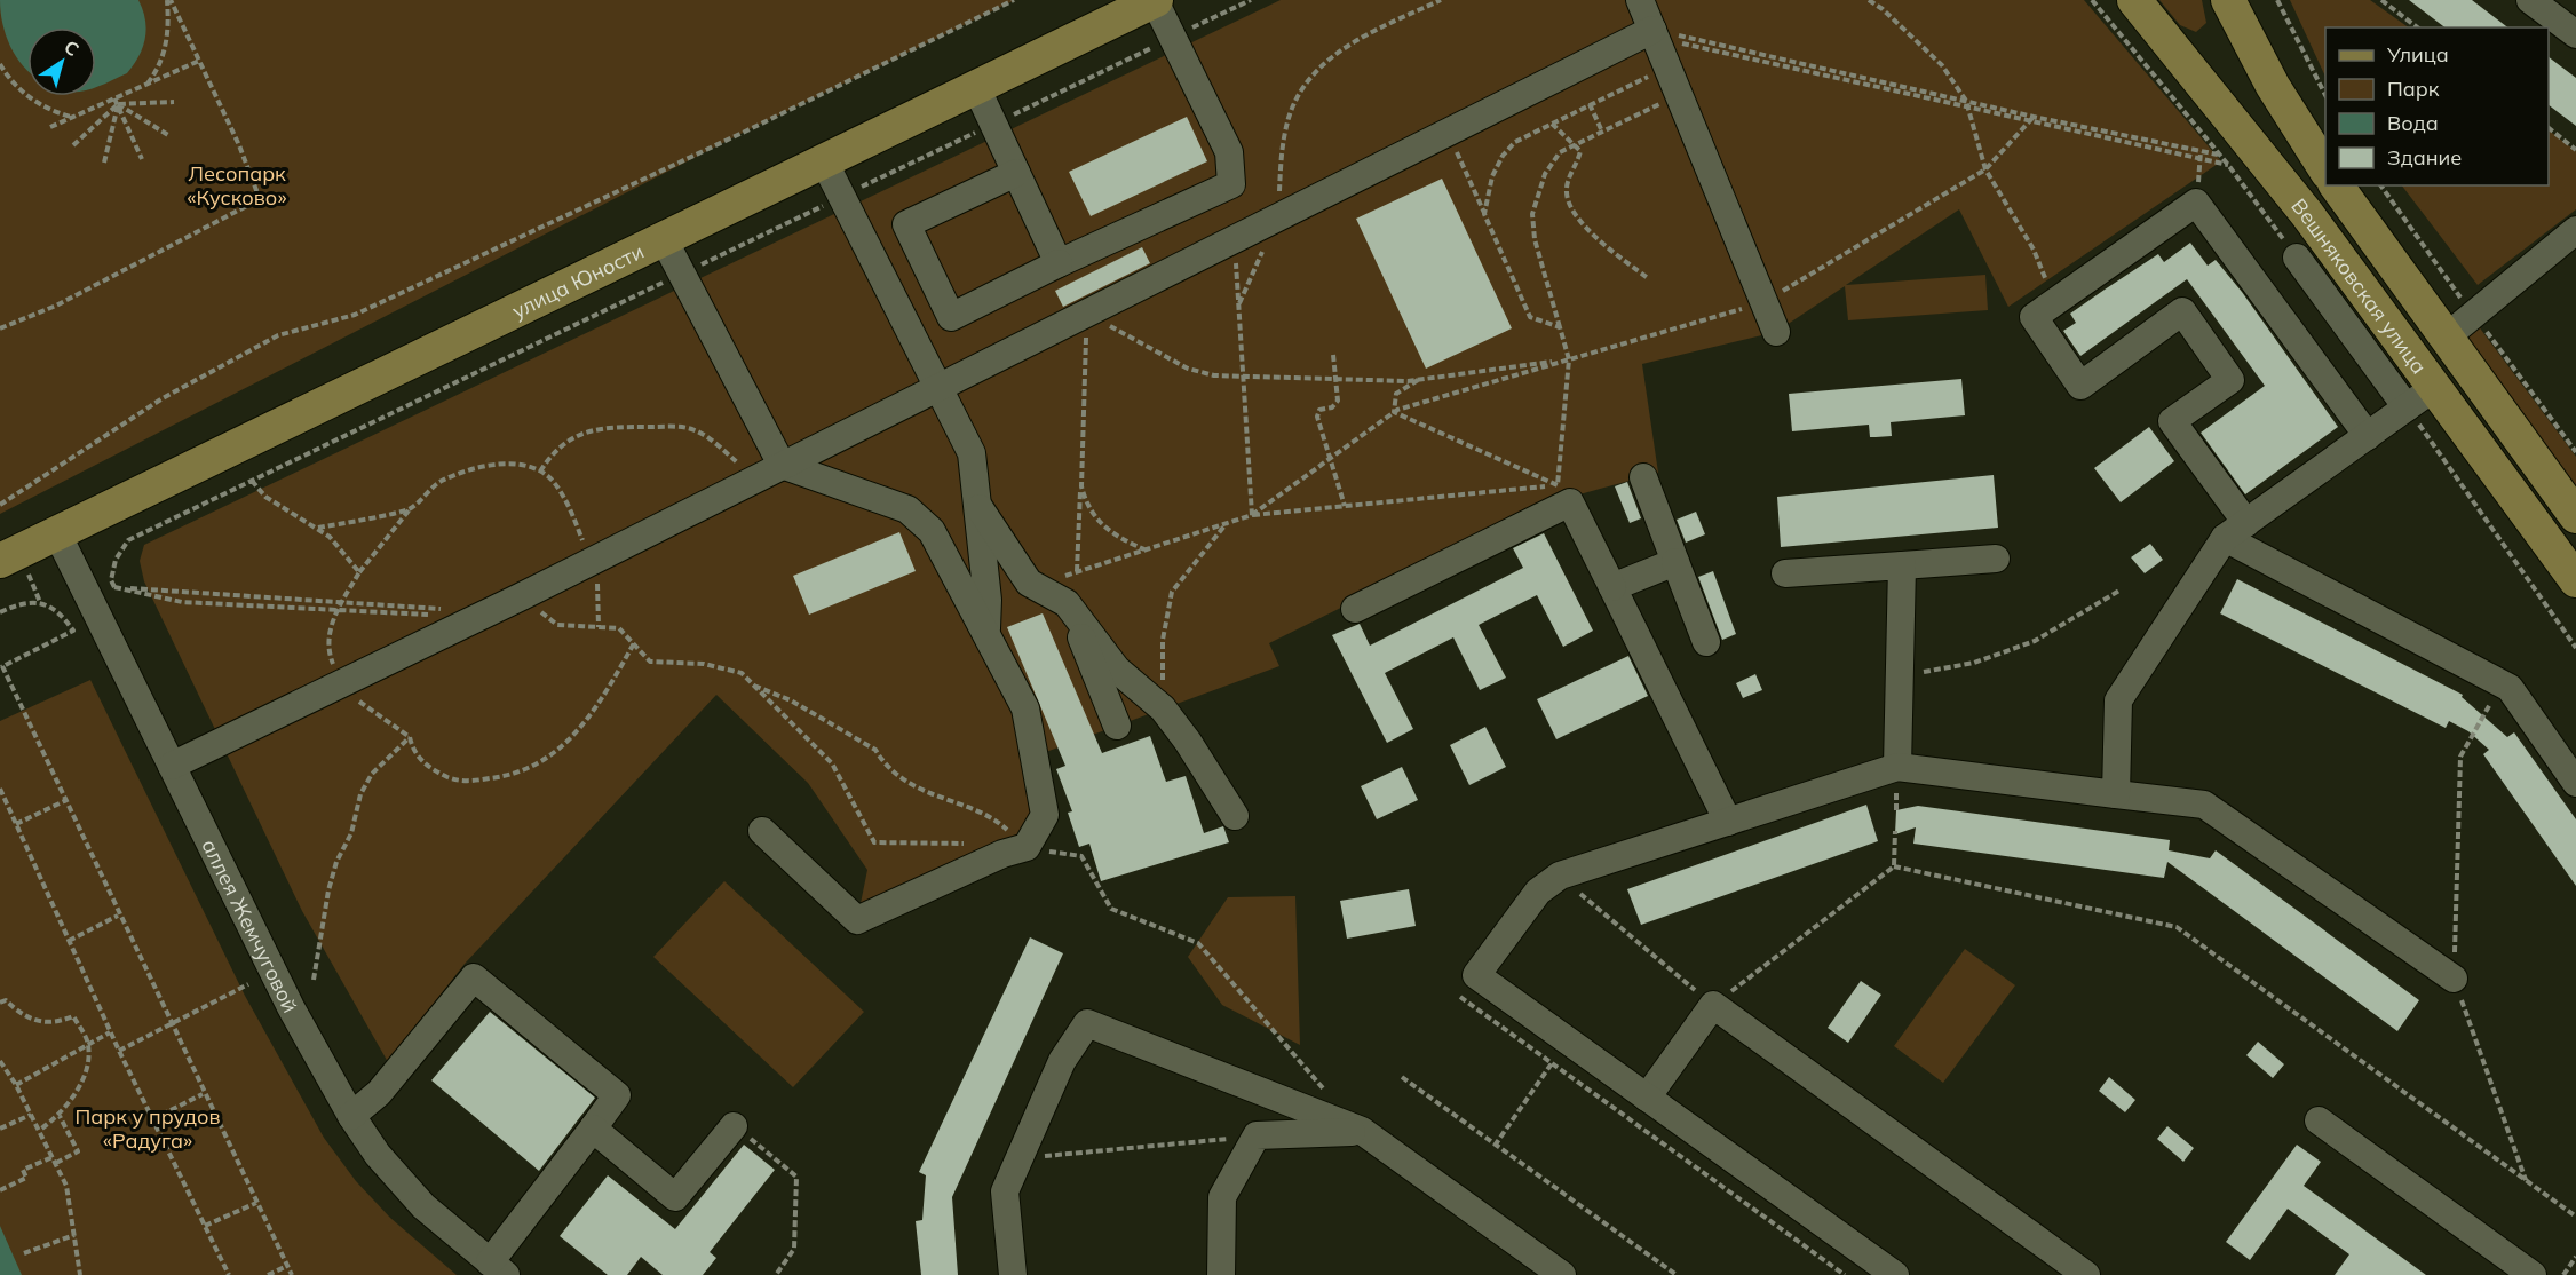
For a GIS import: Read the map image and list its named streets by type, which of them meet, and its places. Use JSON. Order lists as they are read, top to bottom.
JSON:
{
  "streets": {
    "main road": ["улица Юности", "Вешняковская улица"],
    "street": ["аллея Жемчуговой"]
  },
  "crossings": [
    ["улица Юности", "аллея Жемчуговой"]
  ],
  "parks": ["Лесопарк «Кусково»", "Парк у прудов «Радуга»"],
  "legend": [
    "Улица",
    "Парк",
    "Вода",
    "Здание"
  ],
  "north": "top right"
}
